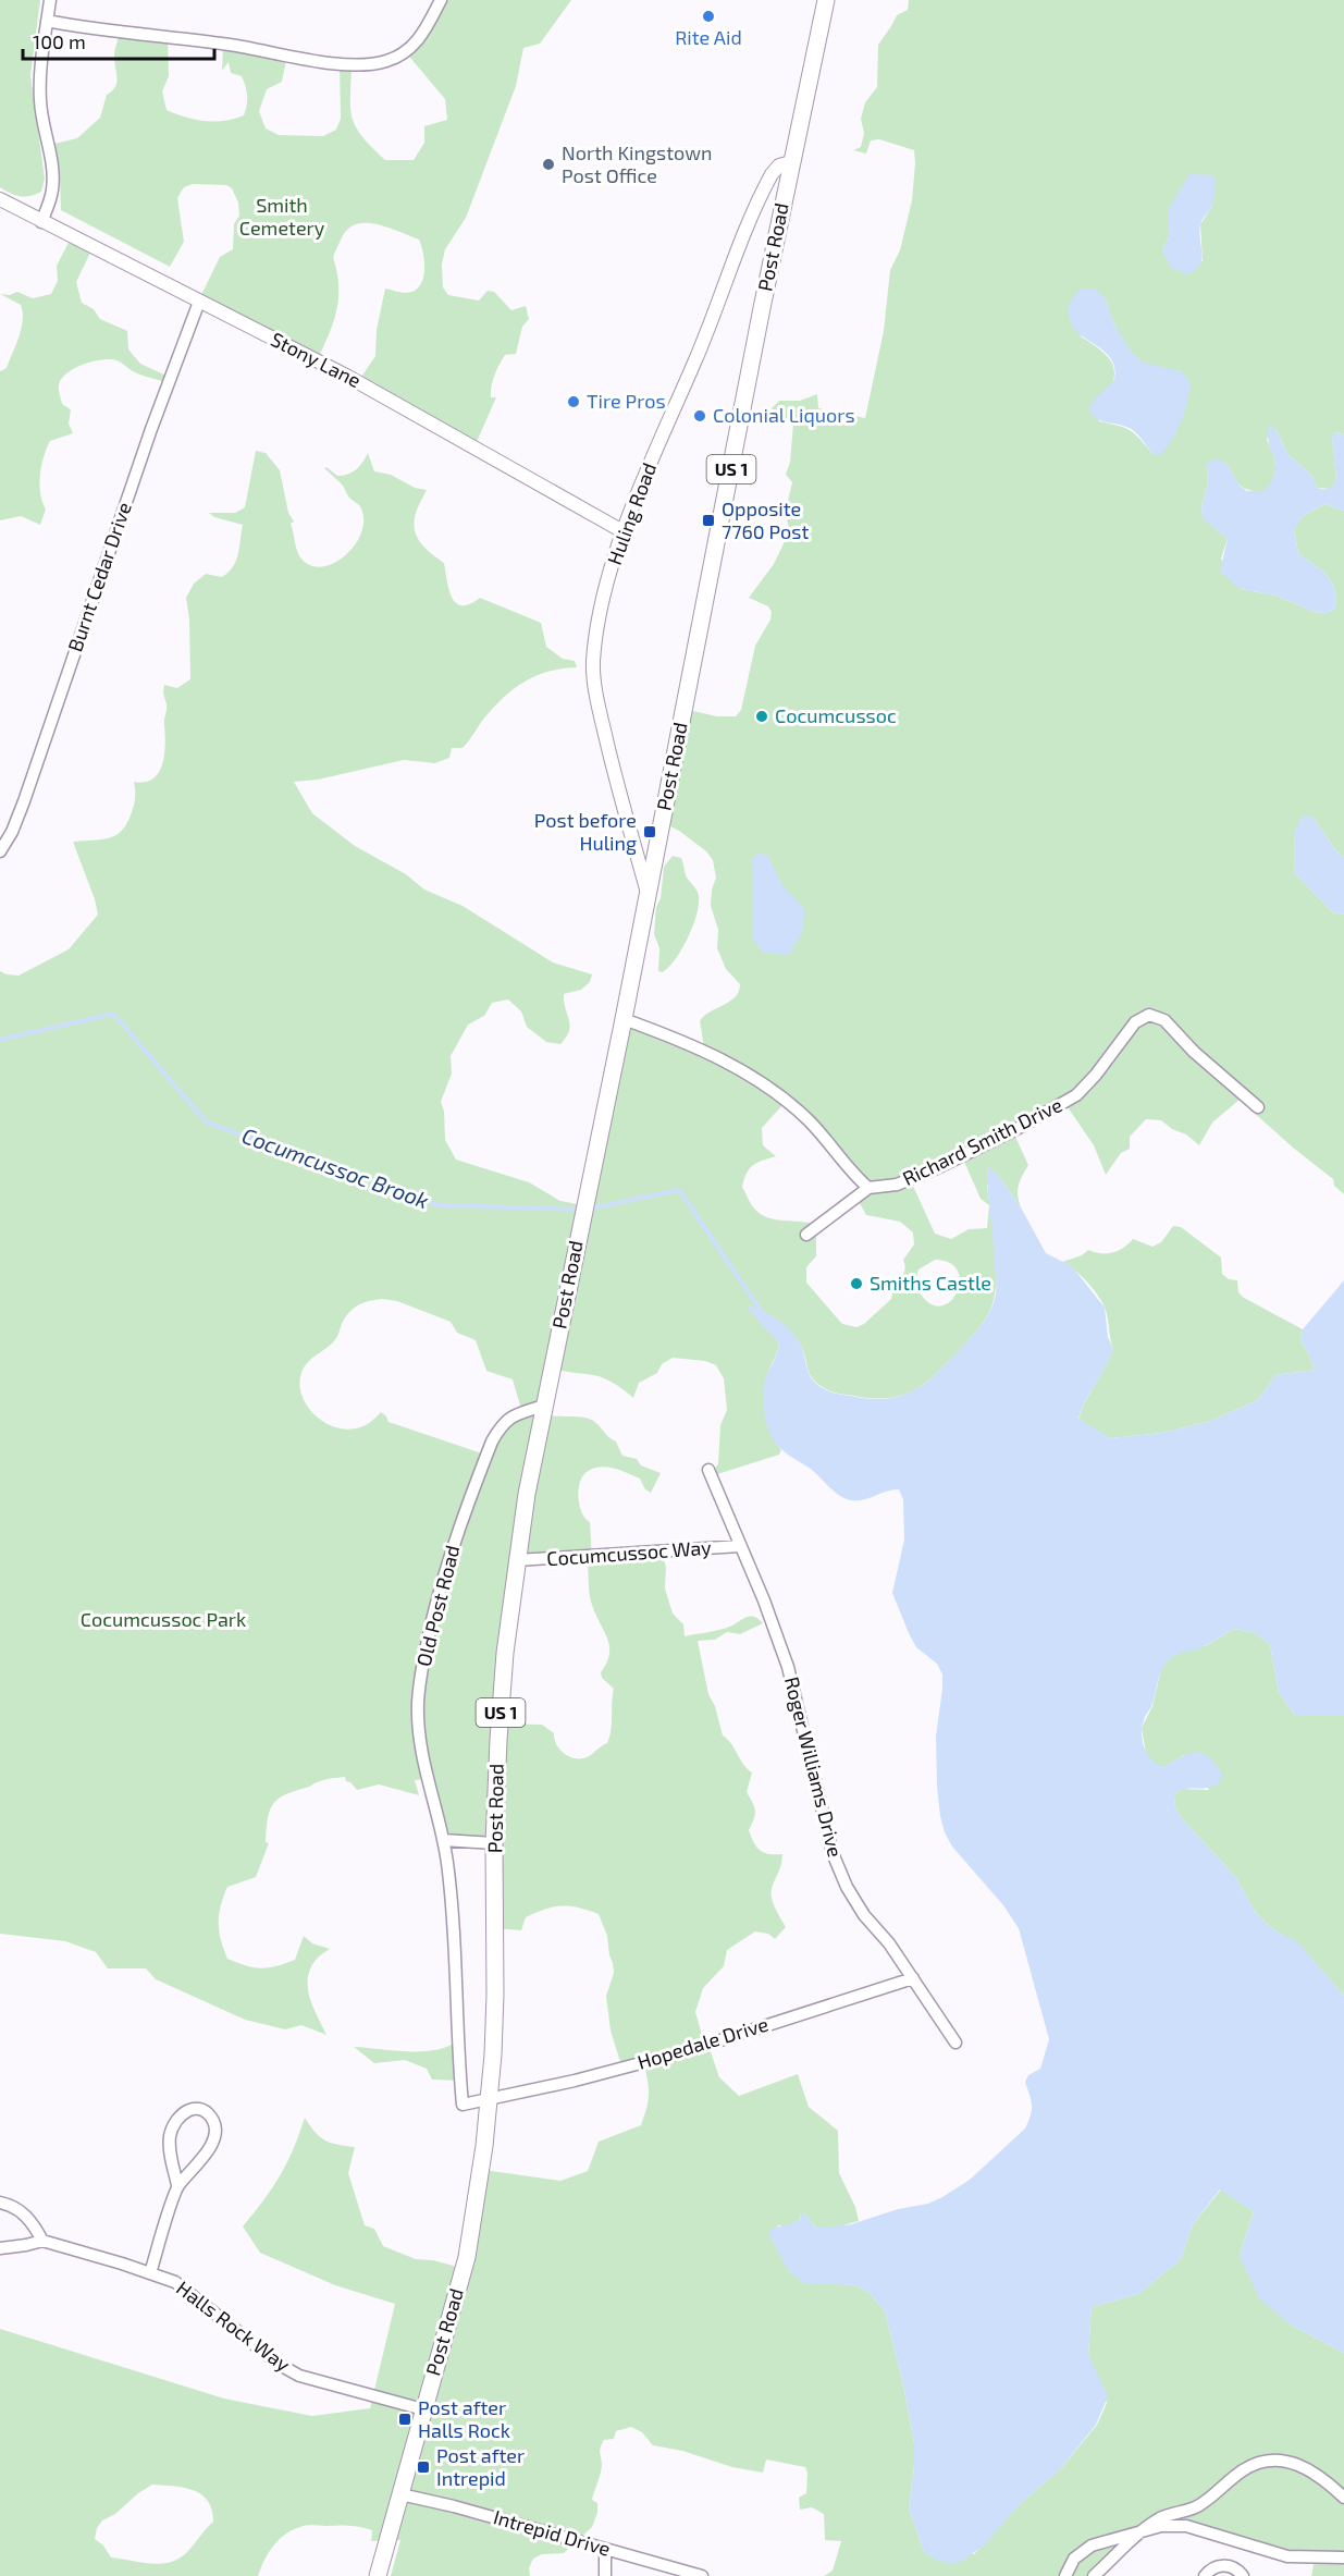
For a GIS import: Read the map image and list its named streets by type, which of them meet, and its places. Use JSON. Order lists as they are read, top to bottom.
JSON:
{
  "streets": {
    "main road": ["Post Road", "US 1"],
    "street": [
      "Stony Lane",
      "Huling Road",
      "Burnt Cedar Drive",
      "Richard Smith Drive",
      "Cocumcussoc Way",
      "Old Post Road",
      "Roger Williams Drive",
      "Hopedale Drive",
      "Halls Rock Way",
      "Intrepid Drive"
    ]
  },
  "crossings": [
    ["Post Road", "Huling Road"],
    ["Post Road", "Cocumcussoc Way"],
    ["Post Road", "Old Post Road"],
    ["Post Road", "Hopedale Drive"],
    ["Post Road", "Halls Rock Way"],
    ["Post Road", "Intrepid Drive"],
    ["Stony Lane", "Huling Road"],
    ["Stony Lane", "Burnt Cedar Drive"],
    ["Cocumcussoc Way", "Roger Williams Drive"],
    ["Old Post Road", "Hopedale Drive"],
    ["Roger Williams Drive", "Hopedale Drive"]
  ],
  "water": ["Cocumcussoc Brook"],
  "parks": ["Smith Cemetery", "Cocumcussoc Park"],
  "places": {
    "other": [
      "Rite Aid",
      "North Kingstown Post Office",
      "Tire Pros",
      "Colonial Liquors",
      "Cocumcussoc",
      "Smiths Castle"
    ],
    "transit": [
      "Opposite 7760 Post",
      "Post before Huling",
      "Post after Halls Rock",
      "Post after Intrepid"
    ]
  },
  "scale_bar": "100 m"
}
